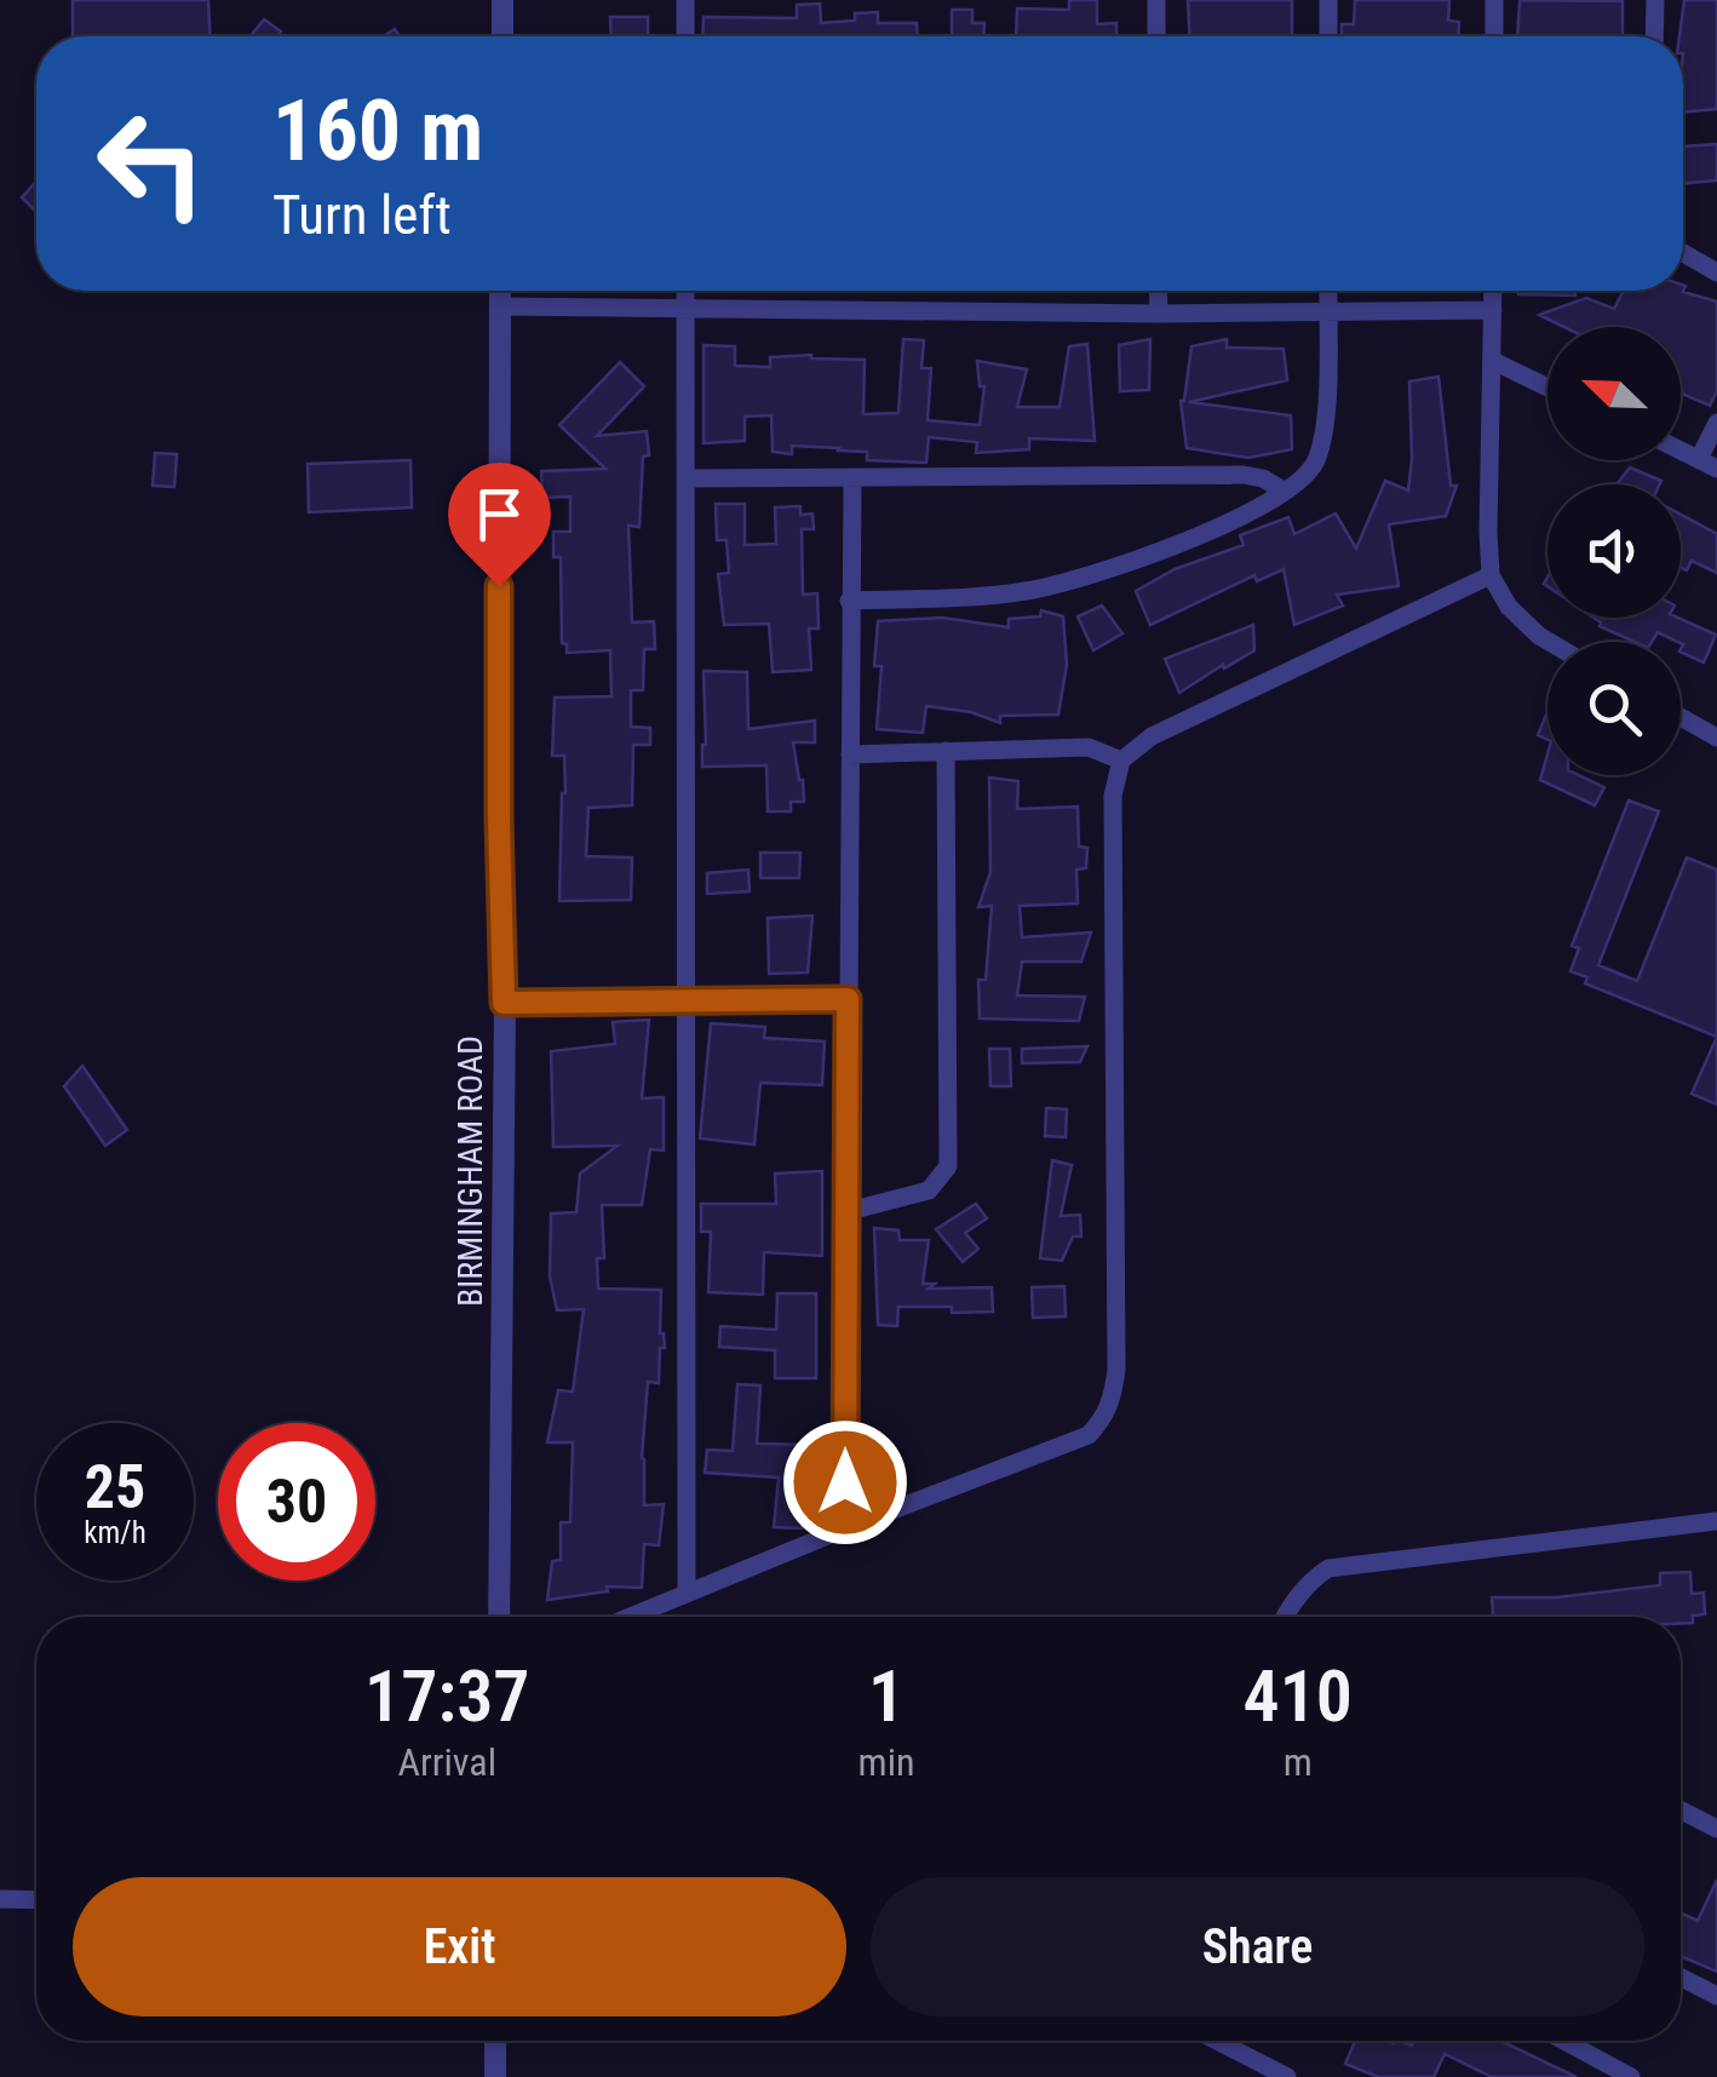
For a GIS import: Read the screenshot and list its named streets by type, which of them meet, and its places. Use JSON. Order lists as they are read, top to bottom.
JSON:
{
  "streets": {
    "street": ["BIRMINGHAM ROAD"]
  },
  "north": "top left",
  "page": {
    "turn": ["160 m", "Turn left"],
    "speed": "25 km/h",
    "limit": "30",
    "eta": [
      "17:37",
      "Arrival",
      "1",
      "min",
      "410",
      "m"
    ],
    "buttons": ["Exit", "Share"]
  }
}
